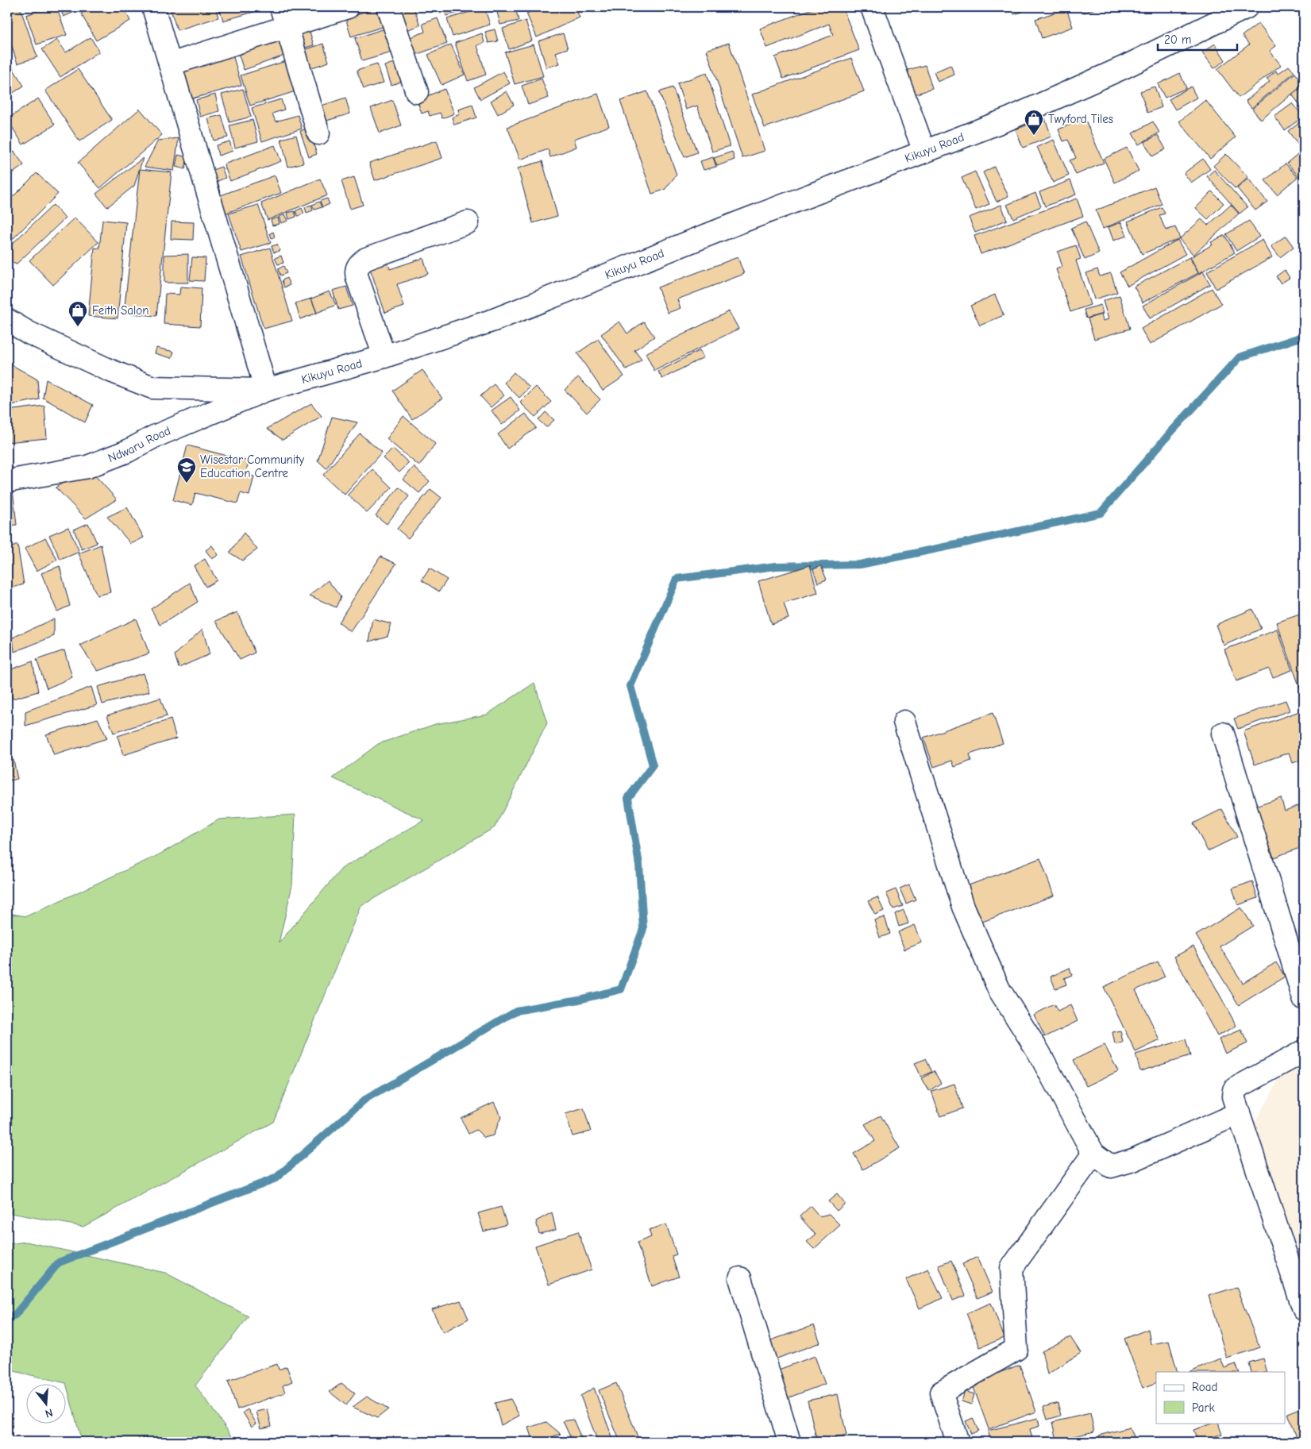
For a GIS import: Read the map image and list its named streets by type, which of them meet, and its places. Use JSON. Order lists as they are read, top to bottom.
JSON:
{
  "streets": {
    "street": ["Kikuyu Road", "Ndwaru Road"]
  },
  "crossings": [
    ["Kikuyu Road", "Ndwaru Road"]
  ],
  "places": {
    "shop": ["Twyford Tiles", "Feith Salon"],
    "school or university": ["Wisestar Community Education Centre"]
  },
  "legend": ["Road", "Park"],
  "scale_bar": "20 m",
  "north": "bottom"
}
